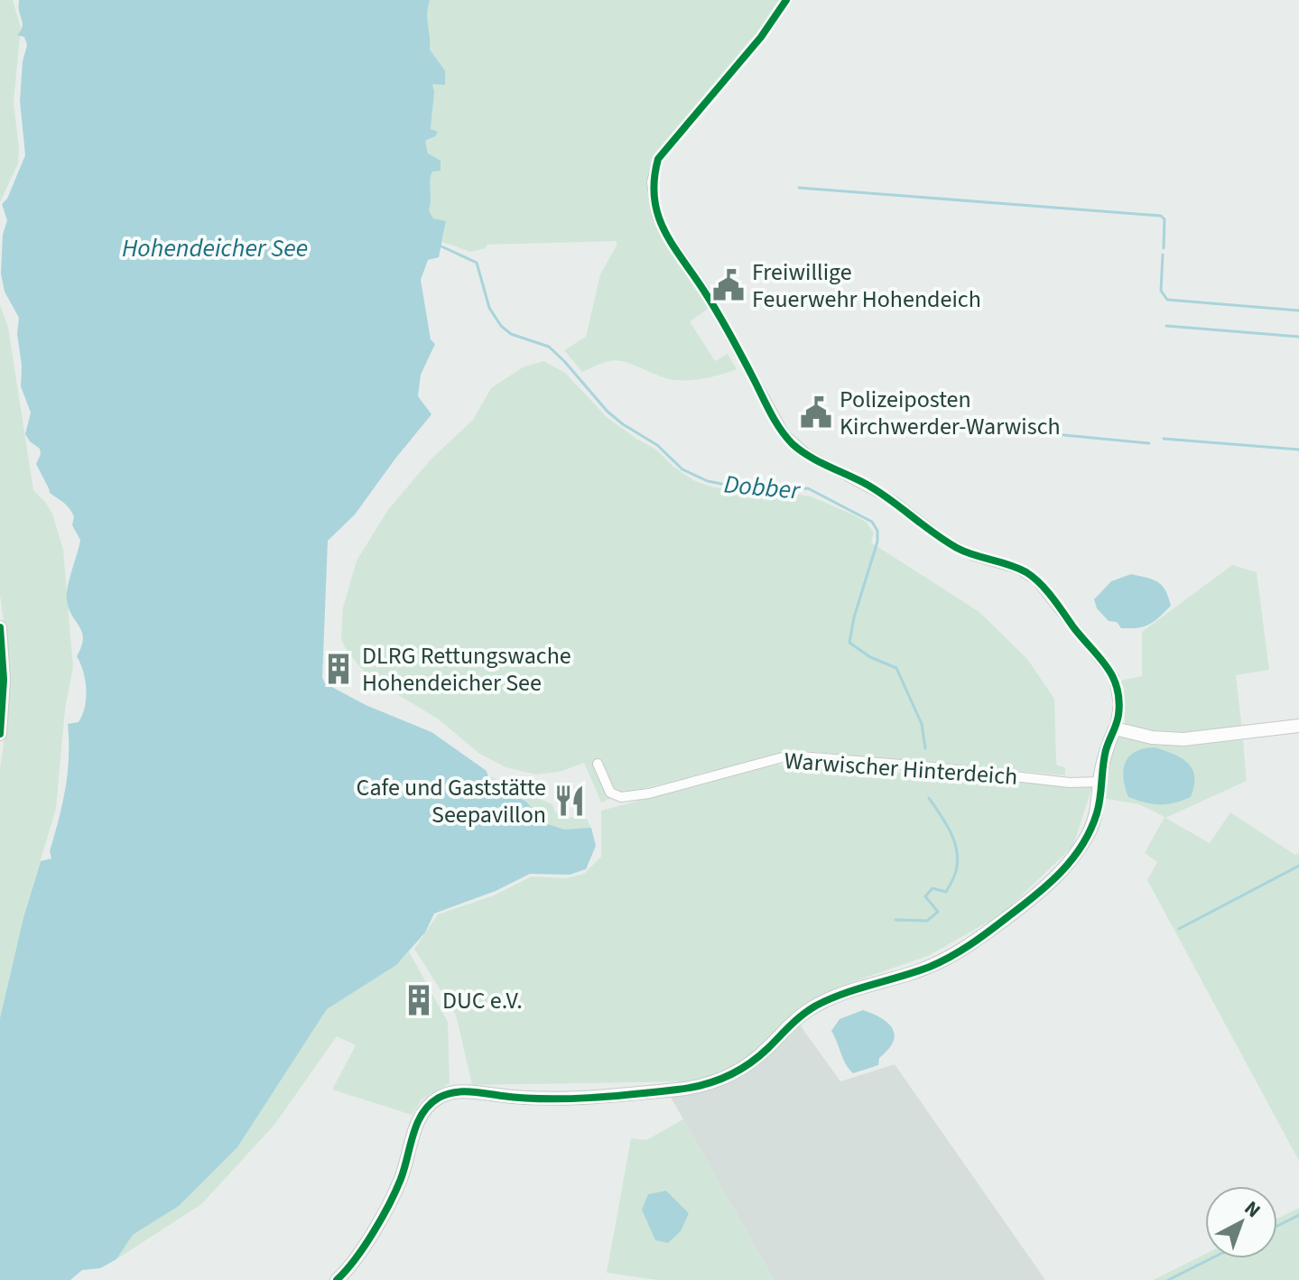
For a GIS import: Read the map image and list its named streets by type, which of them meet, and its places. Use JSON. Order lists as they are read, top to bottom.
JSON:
{
  "streets": {
    "street": ["Warwischer Hinterdeich"]
  },
  "water": ["Hohendeicher See", "Dobber"],
  "places": {
    "public building": ["Freiwillige Feuerwehr Hohendeich", "Polizeiposten Kirchwerder-Warwisch"],
    "building": ["DLRG Rettungswache Hohendeicher See", "DUC e.V."],
    "restaurant": ["Cafe und Gaststätte Seepavillon"]
  },
  "north": "top right"
}
